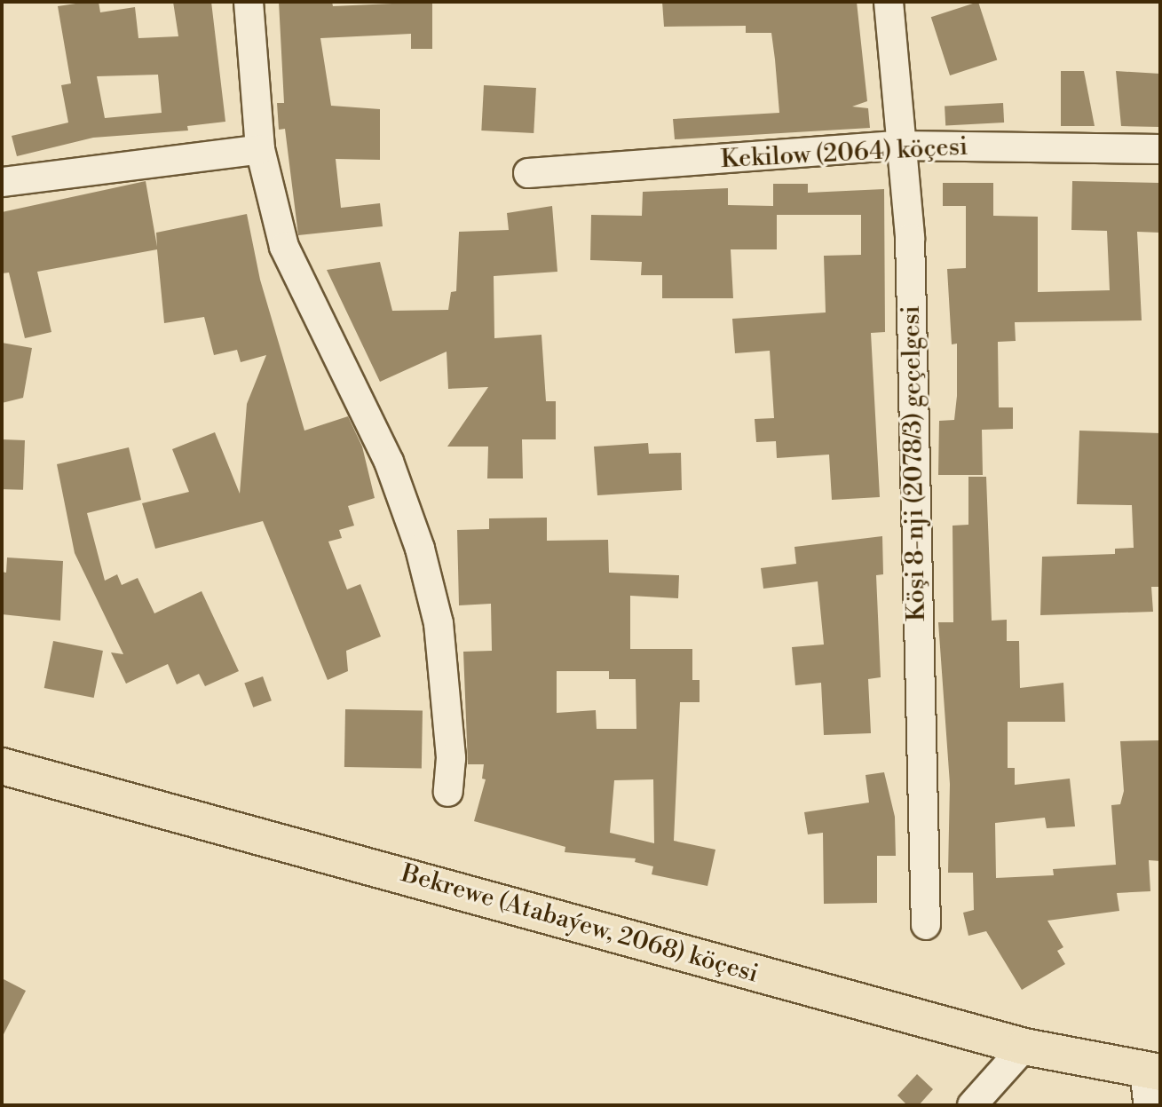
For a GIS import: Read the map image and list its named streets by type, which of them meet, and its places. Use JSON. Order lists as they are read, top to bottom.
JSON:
{
  "streets": {
    "main road": ["Bekrewe (Atabaýew, 2068) köçesi"],
    "street": ["Kekilow (2064) köçesi", "Köşi 8-nji (2078/3) geçelgesi"]
  },
  "crossings": [
    ["Kekilow (2064) köçesi", "Köşi 8-nji (2078/3) geçelgesi"]
  ]
}
